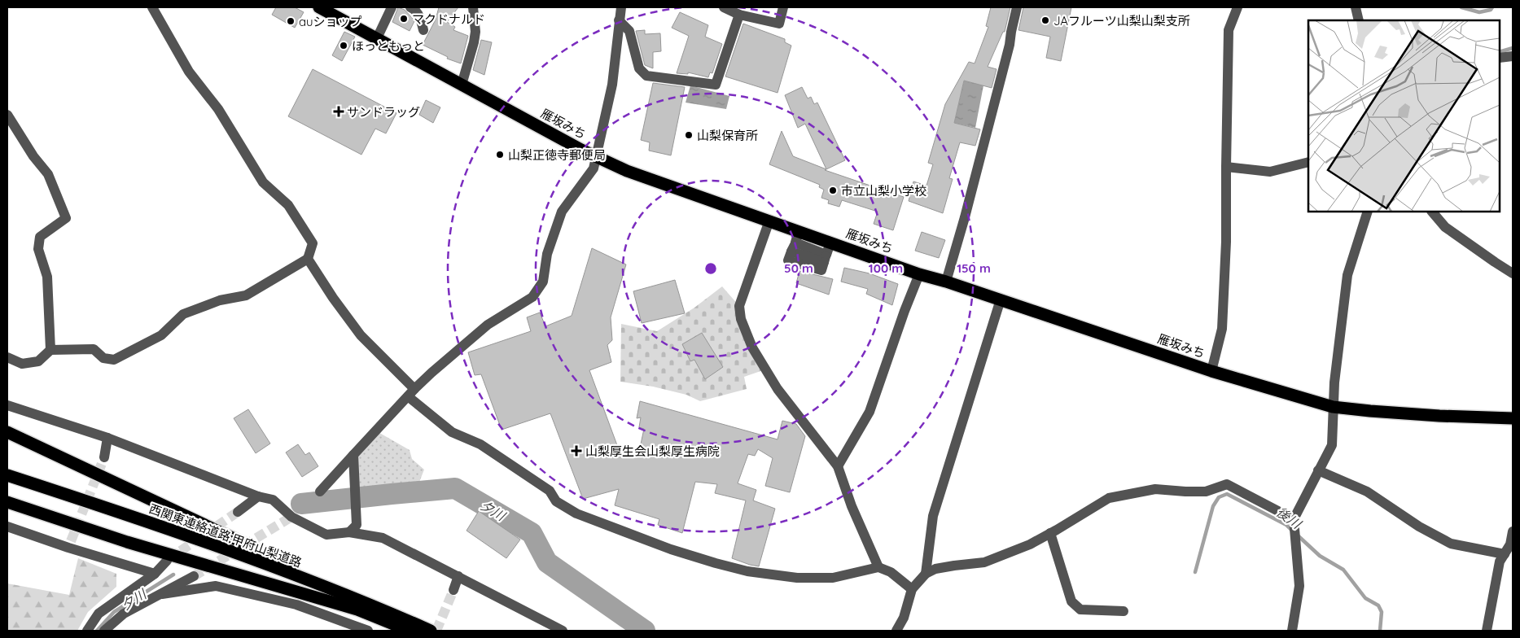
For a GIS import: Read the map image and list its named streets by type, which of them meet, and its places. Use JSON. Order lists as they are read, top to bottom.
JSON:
{
  "streets": {
    "highway": ["雁坂みち", "西関東連絡道路;甲府山梨道路"]
  },
  "water": ["夕川", "後川"],
  "places": {
    "other": [
      "マクドナルド",
      "JAフルーツ山梨山梨支所",
      "auショップ",
      "ほっともっと",
      "山梨保育所",
      "山梨正徳寺郵便局",
      "市立山梨小学校"
    ],
    "health": ["サンドラッグ", "山梨厚生会山梨厚生病院"]
  },
  "rings": ["50 m", "100 m", "150 m"]
}
